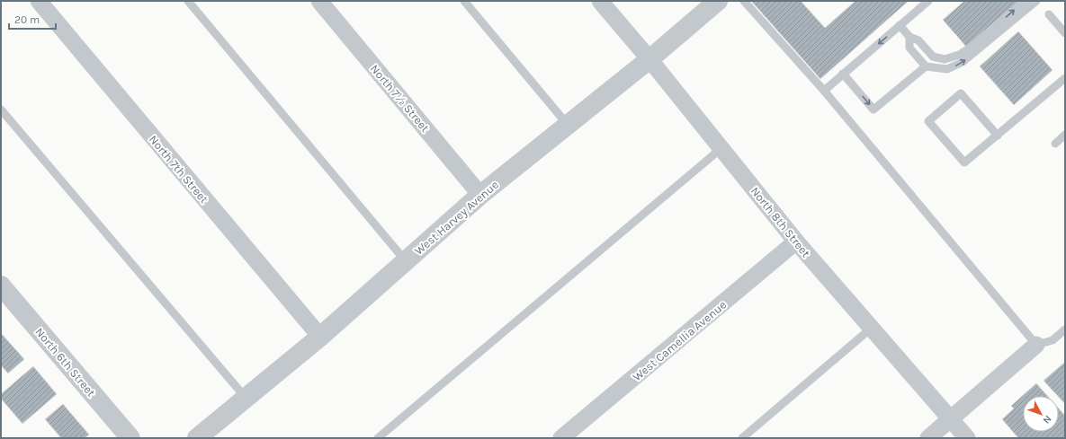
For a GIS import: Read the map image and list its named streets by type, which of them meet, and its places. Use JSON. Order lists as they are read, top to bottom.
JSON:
{
  "streets": {
    "street": [
      "North 7½ Street",
      "North 7th Street",
      "West Harvey Avenue",
      "North 8th Street",
      "West Camellia Avenue",
      "North 6th Street"
    ]
  },
  "crossings": [
    ["North 7½ Street", "West Harvey Avenue"],
    ["North 7th Street", "West Harvey Avenue"],
    ["West Harvey Avenue", "North 8th Street"],
    ["North 8th Street", "West Camellia Avenue"]
  ],
  "scale_bar": "20 m",
  "north": "bottom right"
}
